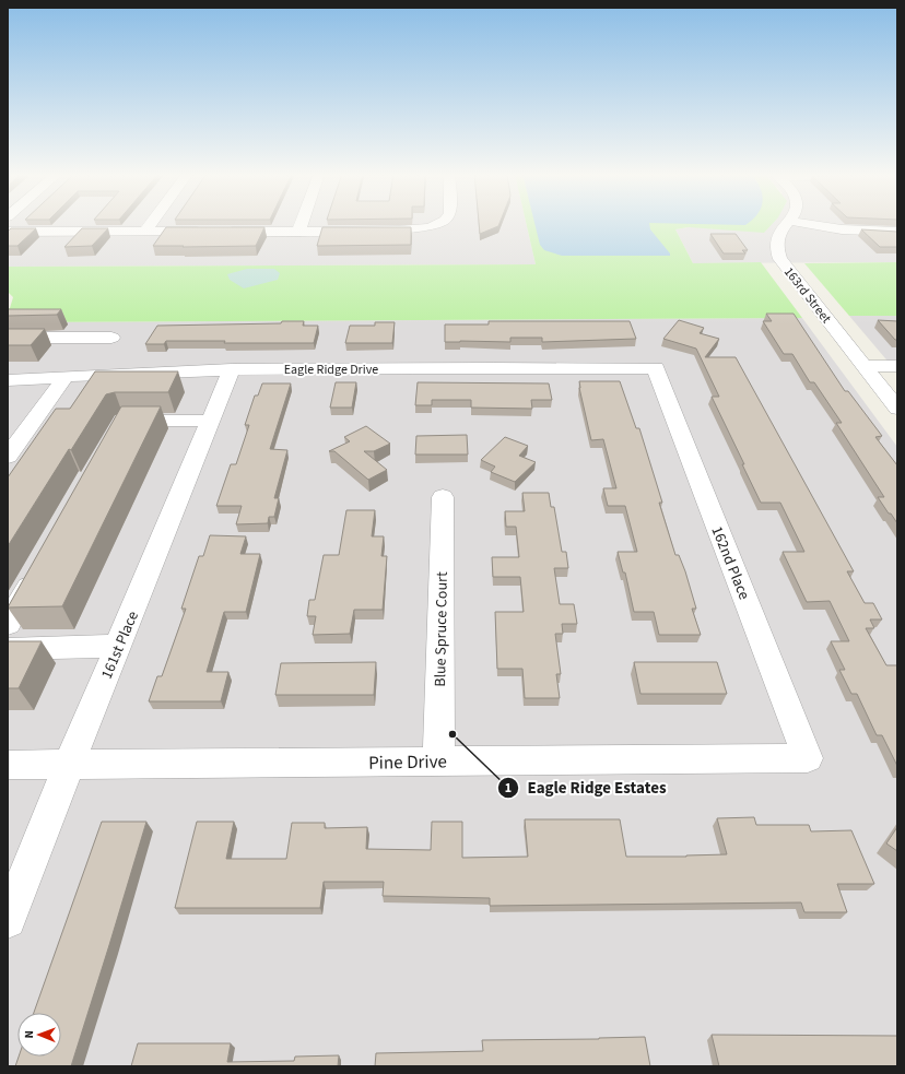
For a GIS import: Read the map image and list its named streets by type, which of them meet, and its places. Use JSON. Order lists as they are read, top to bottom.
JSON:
{
  "streets": {
    "street": [
      "163rd Street",
      "Eagle Ridge Drive",
      "162nd Place",
      "Blue Spruce Court",
      "161st Place",
      "Pine Drive"
    ]
  },
  "crossings": [
    ["Eagle Ridge Drive", "162nd Place"],
    ["Eagle Ridge Drive", "161st Place"],
    ["162nd Place", "Pine Drive"],
    ["Blue Spruce Court", "Pine Drive"],
    ["161st Place", "Pine Drive"]
  ],
  "places": ["Eagle Ridge Estates"],
  "north": "left"
}
